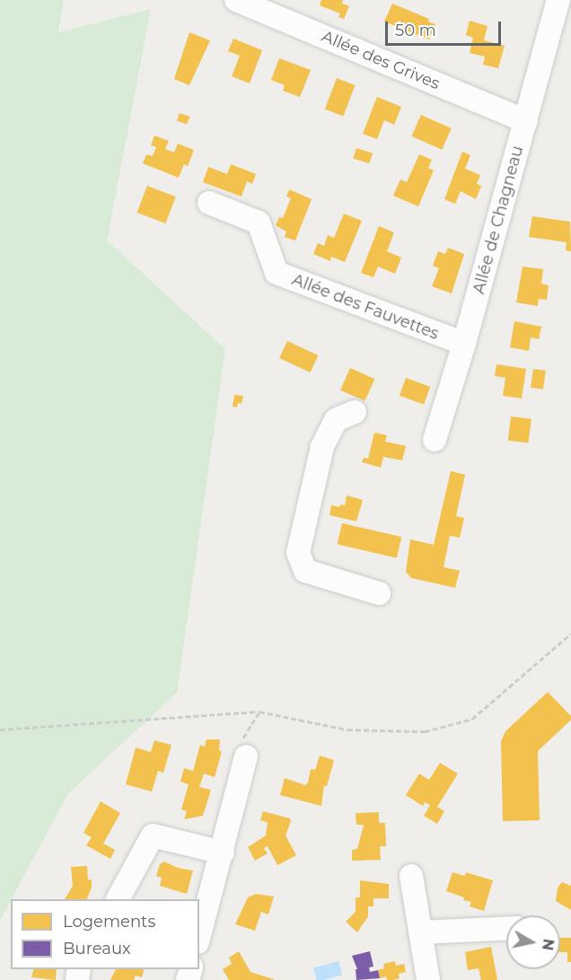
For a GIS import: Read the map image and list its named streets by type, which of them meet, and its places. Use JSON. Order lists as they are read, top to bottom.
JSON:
{
  "streets": {
    "street": ["Allée des Grives", "Allée de Chagneau", "Allée des Fauvettes"]
  },
  "crossings": [
    ["Allée des Grives", "Allée de Chagneau"],
    ["Allée de Chagneau", "Allée des Fauvettes"]
  ],
  "legend": ["Logements", "Bureaux"],
  "scale_bar": "50 m",
  "north": "right"
}
